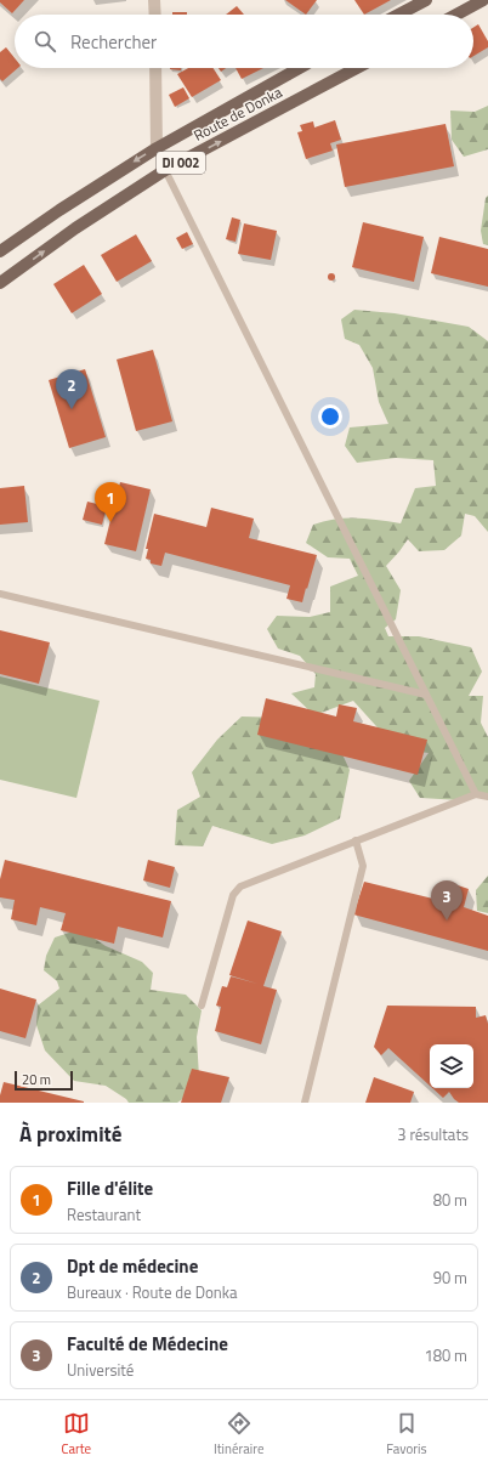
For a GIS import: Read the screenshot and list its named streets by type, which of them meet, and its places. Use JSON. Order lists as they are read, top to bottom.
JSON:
{
  "streets": {
    "main road": ["Route de Donka", "DI 002"]
  },
  "scale_bar": "20 m",
  "page": {
    "search": "Rechercher",
    "pins": ["2", "1", "3"],
    "scale": "20 m",
    "heading": ["À proximité", "3 résultats"],
    "list": [
      {
        "mark": "1",
        "name": "Fille d'élite",
        "note": "Restaurant",
        "value": "80 m"
      },
      {
        "mark": "2",
        "name": "Dpt de médecine",
        "note": "Bureaux · Route de Donka",
        "value": "90 m"
      },
      {
        "mark": "3",
        "name": "Faculté de Médecine",
        "note": "Université",
        "value": "180 m"
      }
    ],
    "nav": ["Carte", "Itinéraire", "Favoris"]
  }
}
